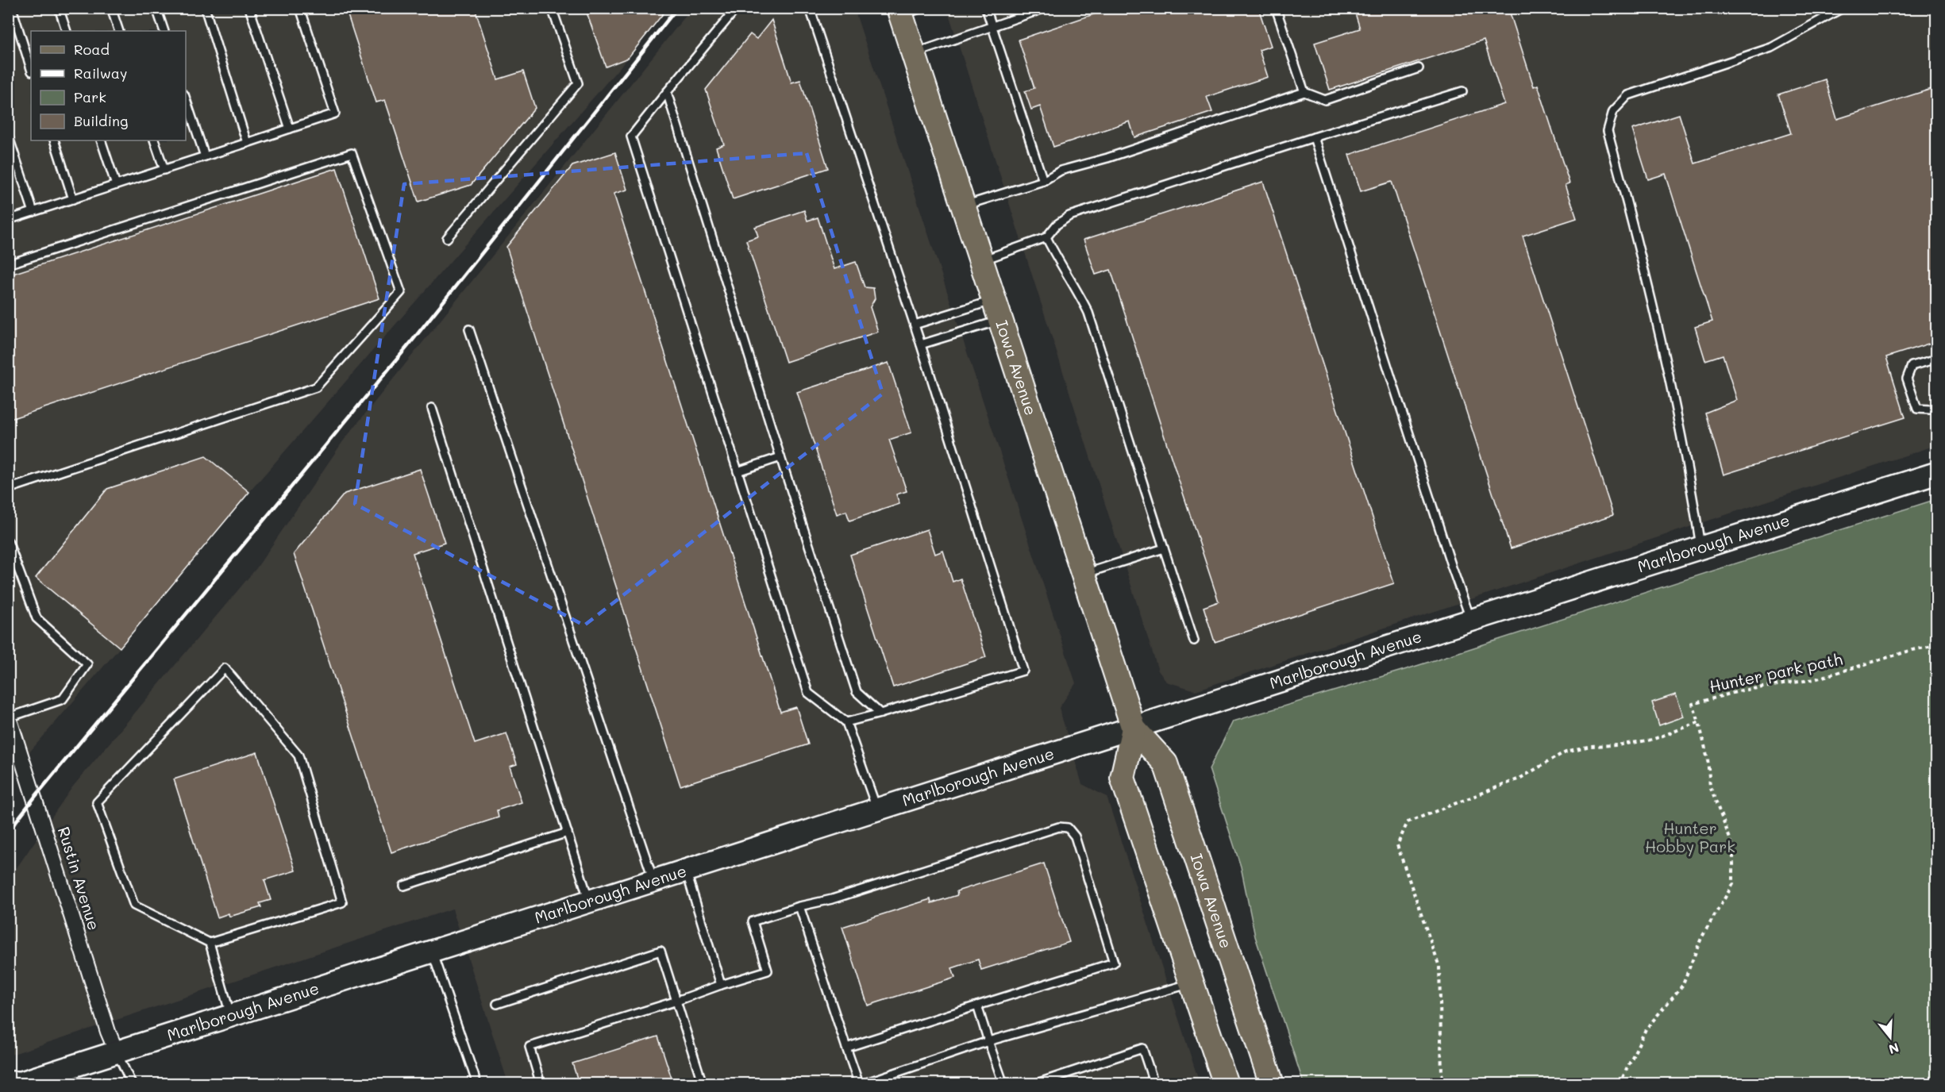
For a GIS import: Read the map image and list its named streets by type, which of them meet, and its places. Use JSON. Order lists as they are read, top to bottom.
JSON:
{
  "streets": {
    "main road": ["Iowa Avenue"],
    "street": ["Marlborough Avenue", "Rustin Avenue"],
    "path": ["Hunter park path"]
  },
  "crossings": [
    ["Iowa Avenue", "Marlborough Avenue"],
    ["Marlborough Avenue", "Rustin Avenue"]
  ],
  "parks": ["Hunter Hobby Park"],
  "legend": [
    "Road",
    "Railway",
    "Park",
    "Building"
  ],
  "north": "bottom"
}
